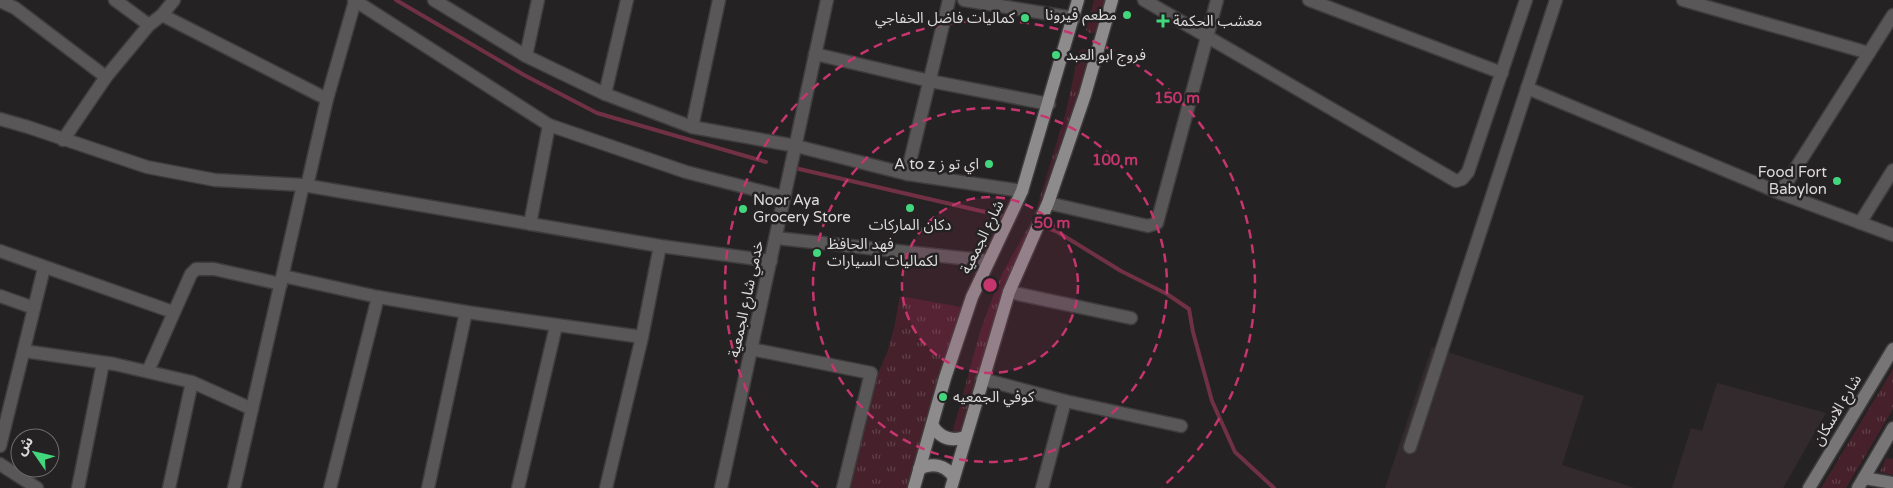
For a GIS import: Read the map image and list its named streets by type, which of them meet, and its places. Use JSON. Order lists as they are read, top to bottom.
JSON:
{
  "streets": {
    "main road": ["شارع الجمعية", "شارع الاسكان"],
    "street": ["خدمي شارع الجمعية"]
  },
  "places": {
    "other": [
      "مطعم فيرونا",
      "كماليات فاضل الخفاجي",
      "فروج ابو العبد",
      "A to z اي تو ز",
      "Food Fort Babylon",
      "دكان الماركات",
      "Noor Aya Grocery Store",
      "فهد الحافظ لكماليات السيارات",
      "كوفي الجمعيه"
    ],
    "health": ["معشب الحكمة"]
  },
  "north": "top left",
  "rings": ["150 m", "100 m", "50 m"]
}
